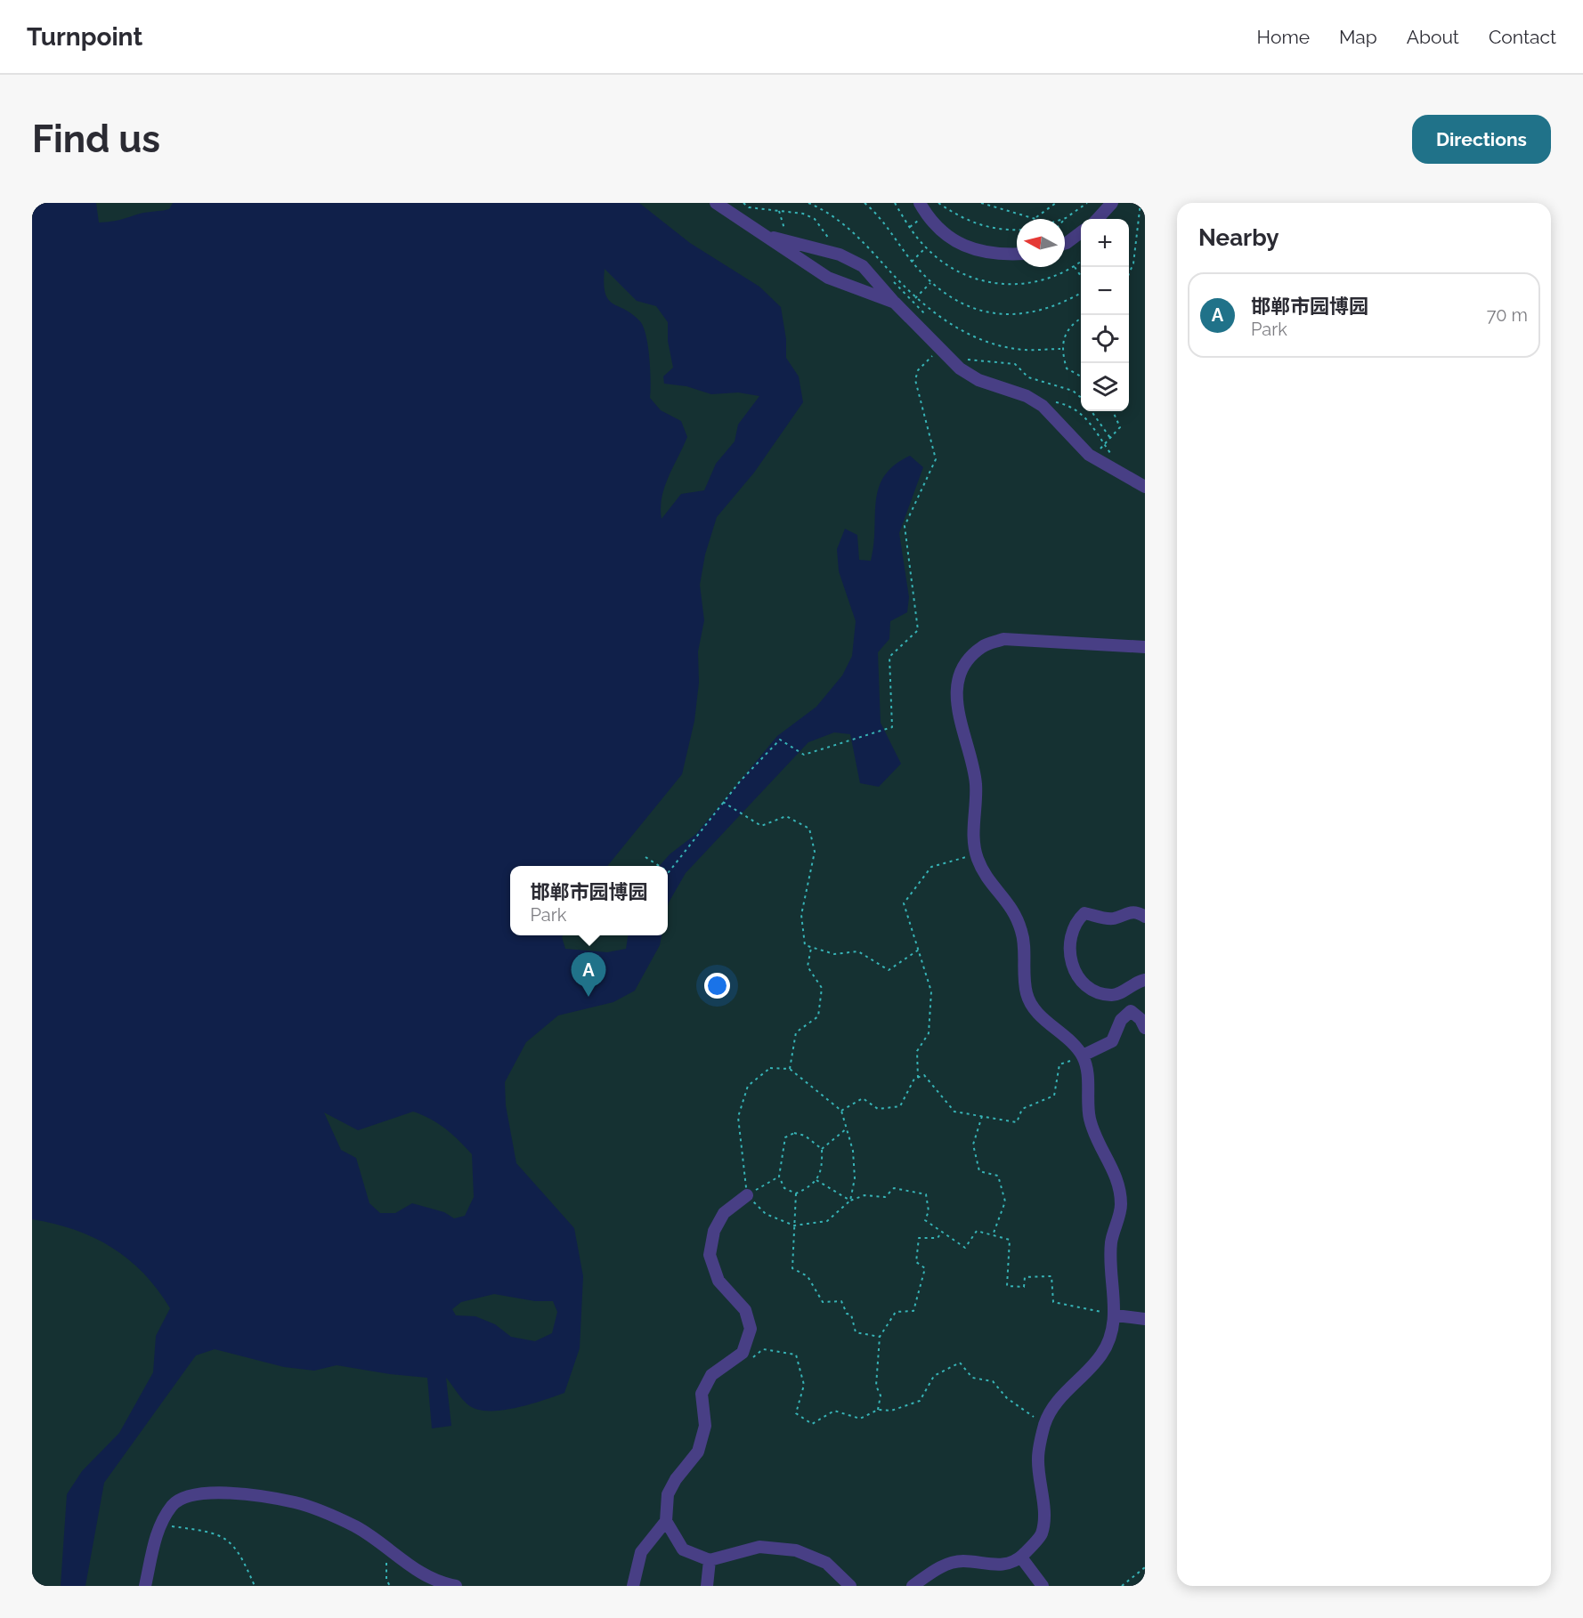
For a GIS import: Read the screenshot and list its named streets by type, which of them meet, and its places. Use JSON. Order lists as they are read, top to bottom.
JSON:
{
  "north": "left",
  "page": {
    "header": "Turnpoint",
    "nav": [
      "Home",
      "Map",
      "About",
      "Contact"
    ],
    "buttons": "Directions",
    "title": "Find us",
    "heading": "Nearby",
    "map_buttons": ["+", "−"],
    "list": [
      {
        "mark": "A",
        "name": "邯郸市园博园",
        "note": "Park",
        "value": "70 m"
      }
    ],
    "popup": ["邯郸市园博园", "Park"],
    "pins": "A"
  }
}
